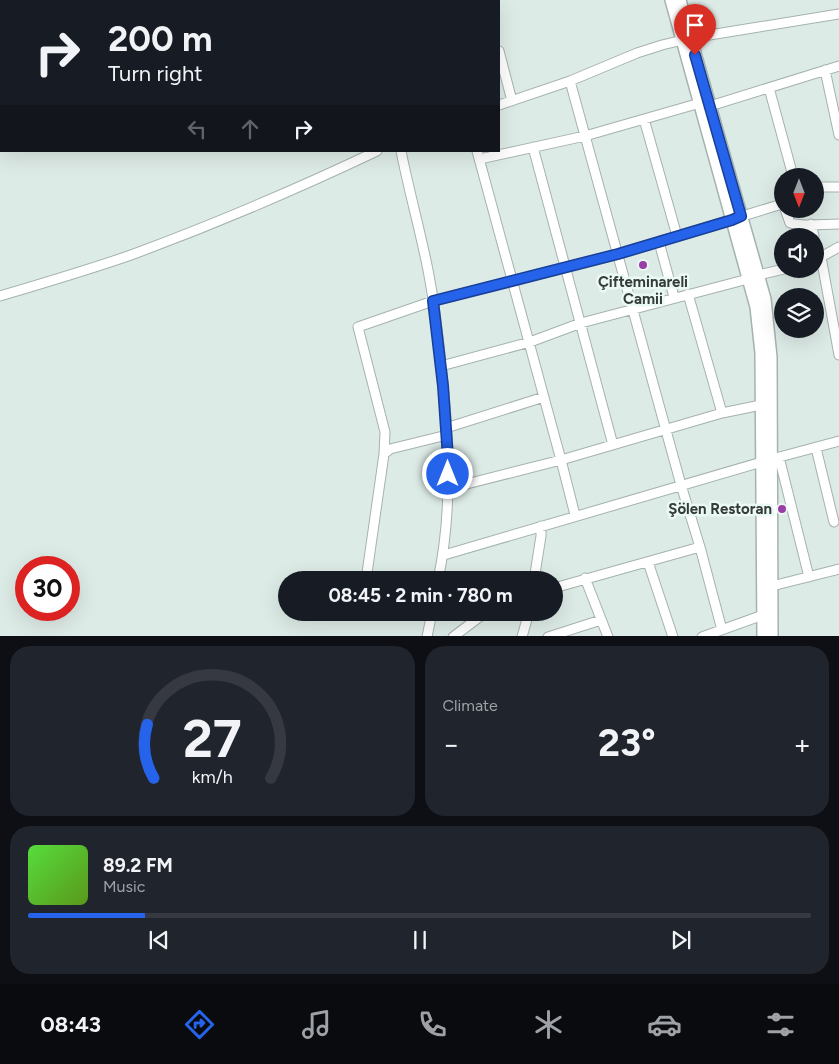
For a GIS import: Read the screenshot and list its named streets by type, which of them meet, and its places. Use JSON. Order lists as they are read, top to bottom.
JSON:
{
  "places": ["Çifteminareli Camii", "Şölen Restoran"],
  "north": "bottom",
  "page": {
    "turn": ["200 m", "Turn right"],
    "limit": "30",
    "trip": "08:45 · 2 min · 780 m",
    "tile": "Climate",
    "heat": ["−", "23°", "+"],
    "song": ["89.2 FM", "Music"],
    "tabs": "08:43",
    "gauge": ["27", "km/h"]
  }
}
